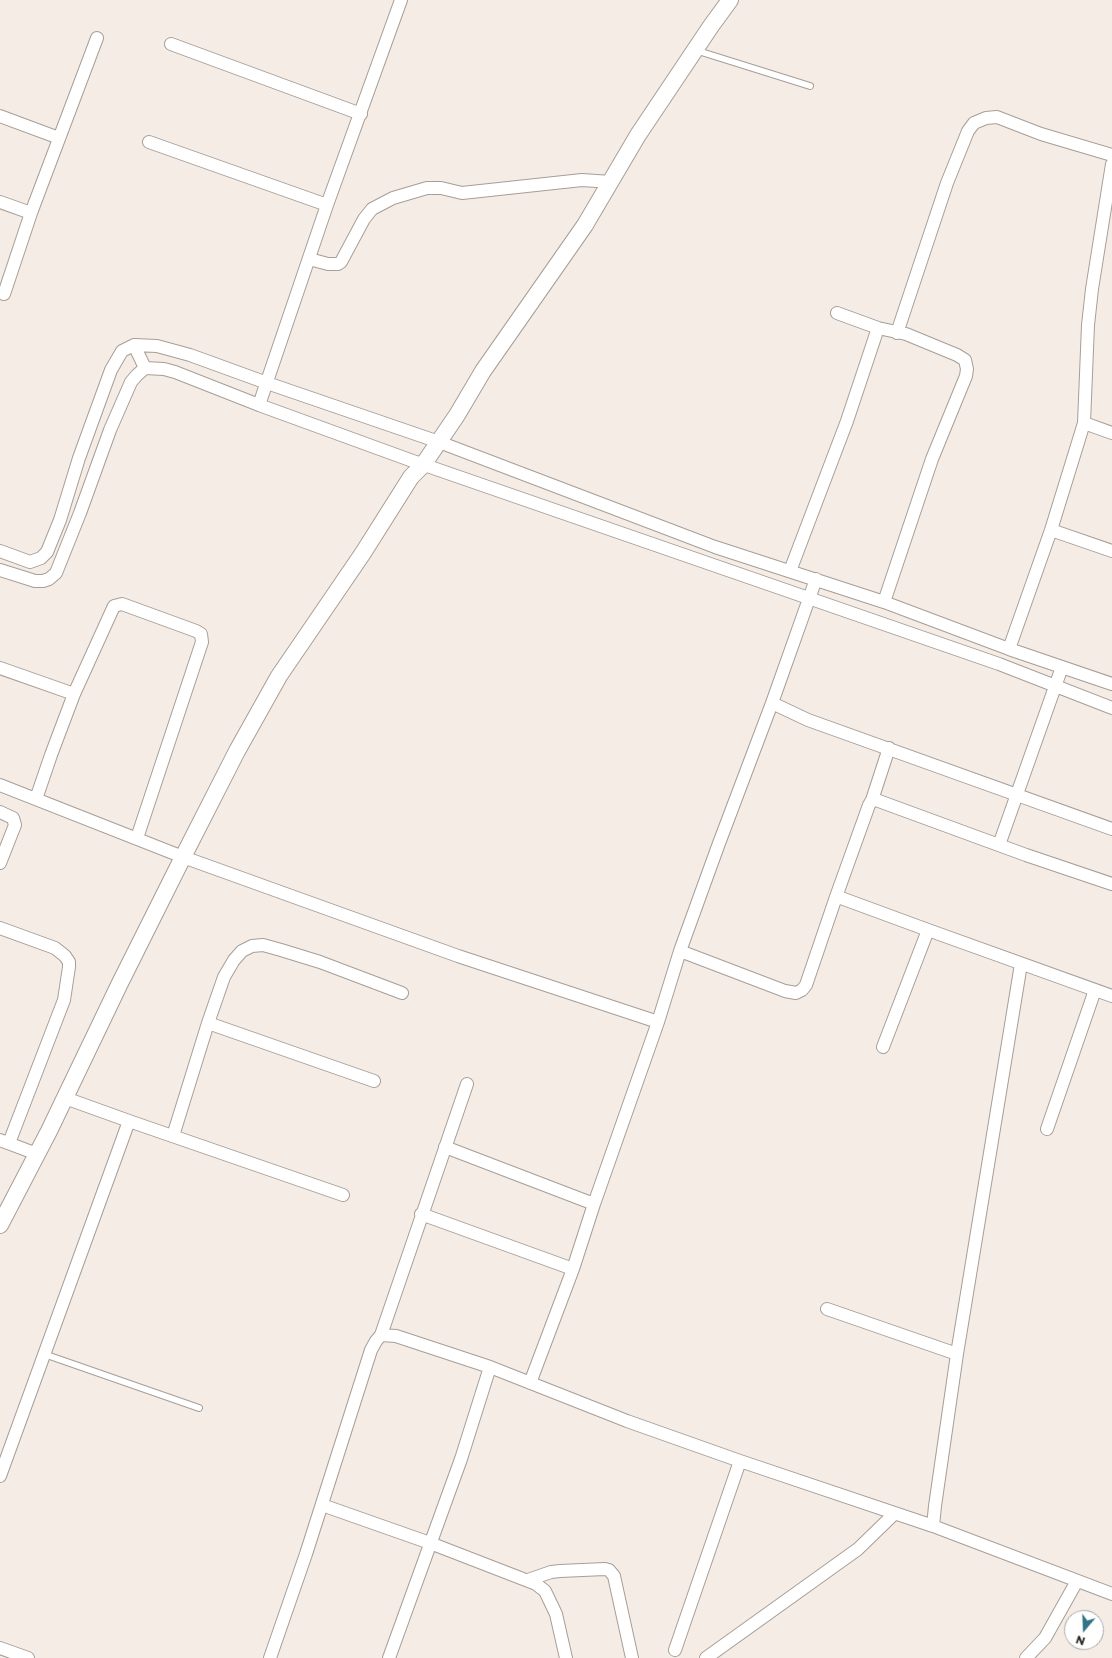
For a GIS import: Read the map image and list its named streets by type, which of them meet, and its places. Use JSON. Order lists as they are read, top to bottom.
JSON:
{
  "north": "bottom"
}
